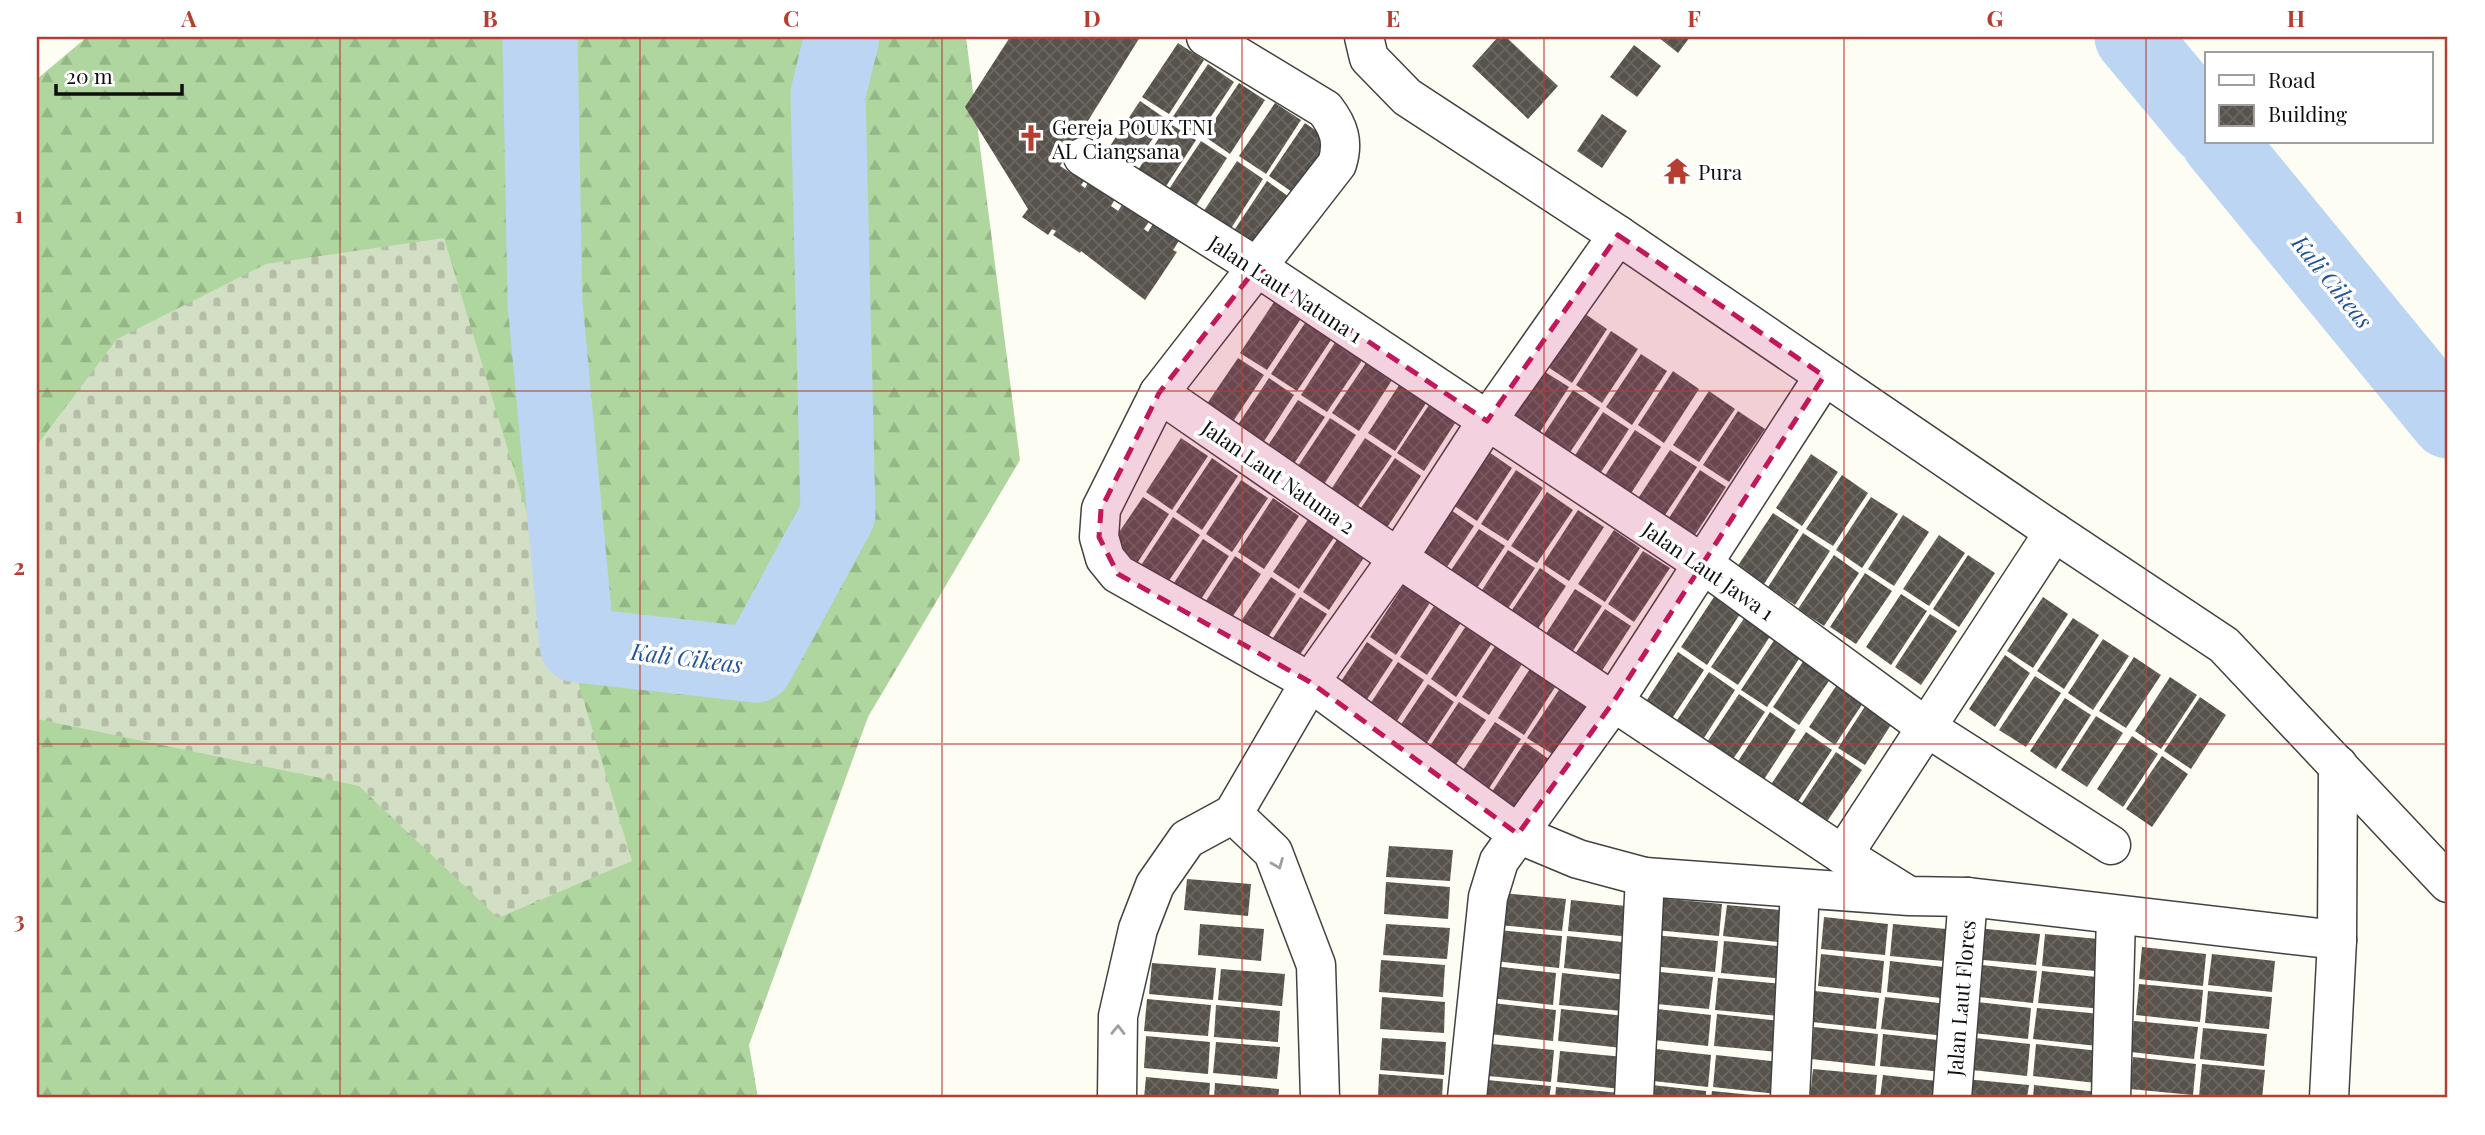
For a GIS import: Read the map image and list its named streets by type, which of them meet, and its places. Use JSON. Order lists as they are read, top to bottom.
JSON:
{
  "streets": {
    "street": [
      "Jalan Laut Natuna 1",
      "Jalan Laut Natuna 2",
      "Jalan Laut Jawa 1",
      "Jalan Laut Flores"
    ]
  },
  "crossings": [
    ["Jalan Laut Natuna 1", "Jalan Laut Jawa 1"]
  ],
  "water": ["Kali Cikeas"],
  "places": {
    "church": ["Gereja POUK TNI AL Ciangsana"],
    "temple": ["Pura"]
  },
  "legend": ["Road", "Building"],
  "scale_bar": "20 m",
  "grid": {
    "columns": [
      "A",
      "B",
      "C",
      "D",
      "E",
      "F",
      "G",
      "H"
    ],
    "rows": ["1", "2", "3"]
  }
}
